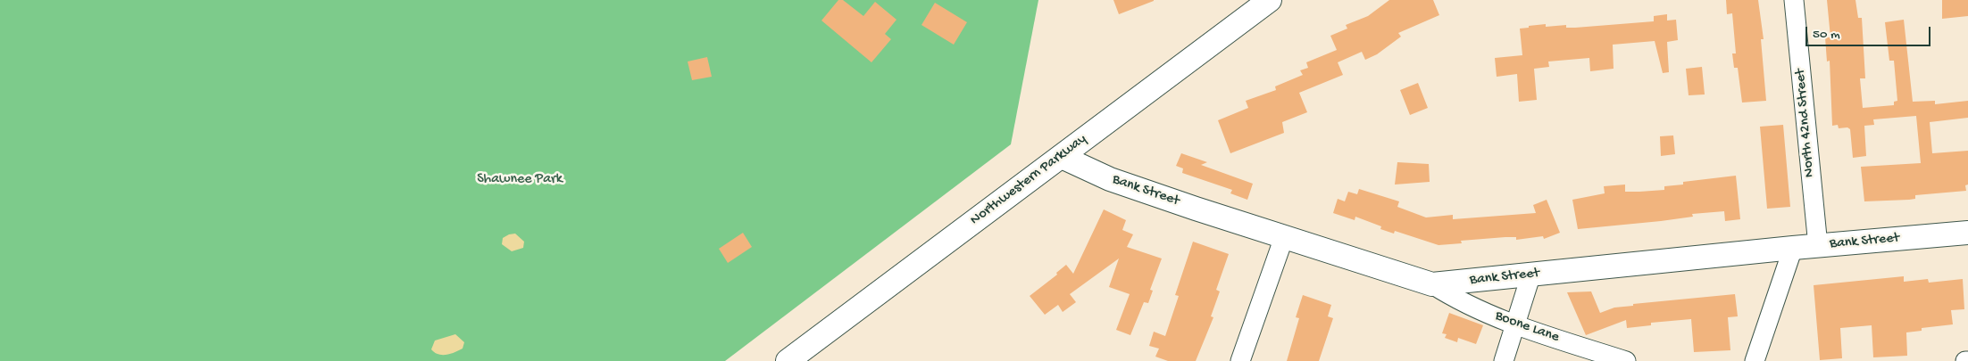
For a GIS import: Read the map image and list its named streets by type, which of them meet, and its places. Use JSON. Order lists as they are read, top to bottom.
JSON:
{
  "streets": {
    "street": [
      "North 42nd Street",
      "Northwestern Parkway",
      "Bank Street",
      "Boone Lane"
    ]
  },
  "crossings": [
    ["North 42nd Street", "Bank Street"],
    ["Northwestern Parkway", "Bank Street"],
    ["Bank Street", "Boone Lane"]
  ],
  "parks": ["Shawnee Park"],
  "scale_bar": "50 m"
}
